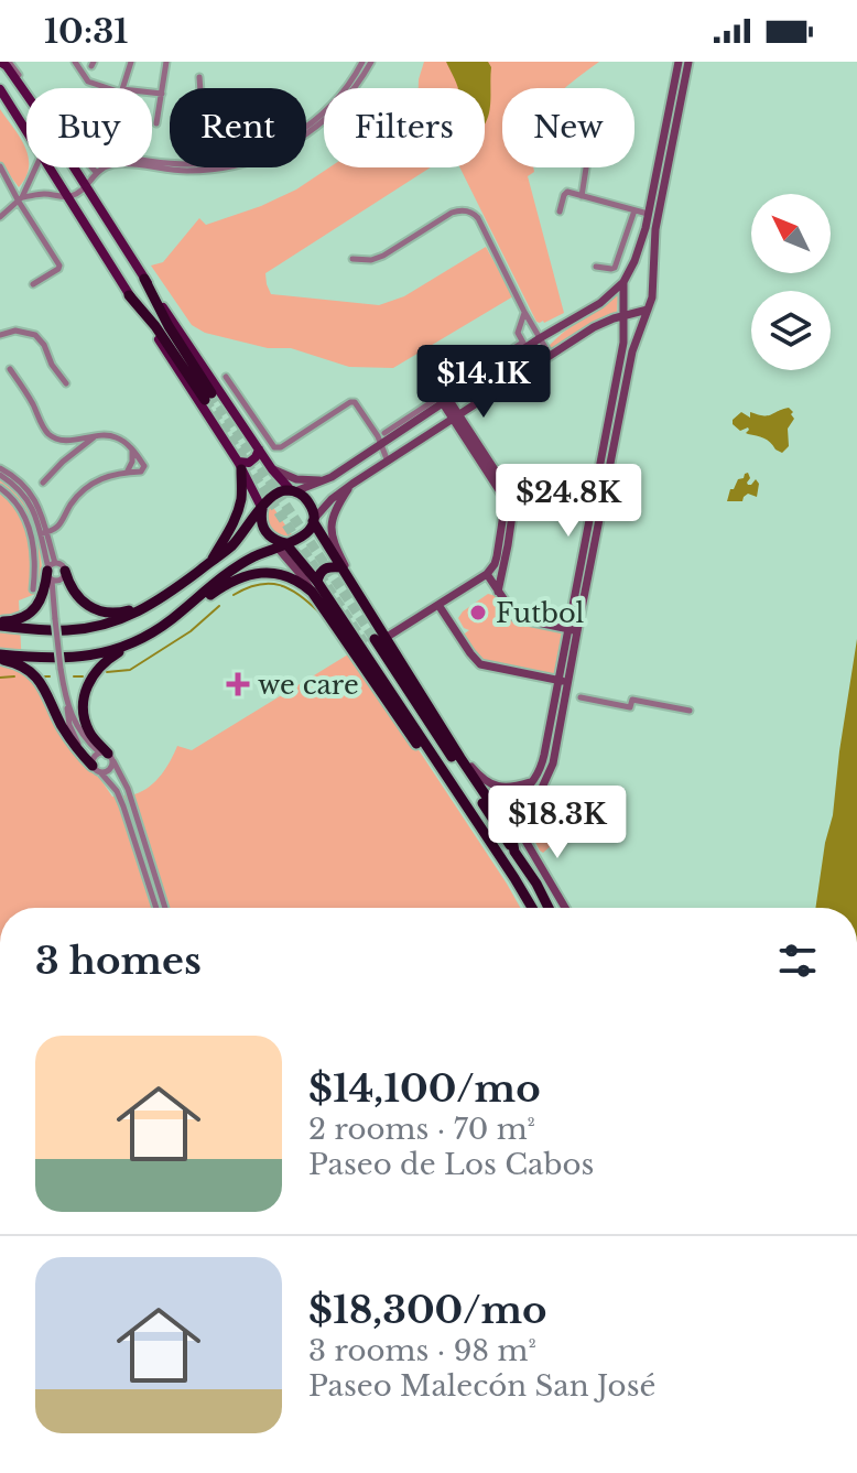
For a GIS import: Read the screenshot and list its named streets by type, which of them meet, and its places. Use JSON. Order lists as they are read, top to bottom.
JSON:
{
  "places": {
    "other": ["Futbol"],
    "health": ["we care"]
  },
  "north": "top left",
  "page": {
    "status": "10:31",
    "chip": [
      "Buy",
      "Rent",
      "Filters",
      "New"
    ],
    "price": ["$14.1K", "$24.8K", "$18.3K"],
    "heading": "3 homes",
    "list": [
      {
        "name": "$14,100/mo",
        "note": "2 rooms · 70 m² · Paseo de Los Cabos"
      },
      {
        "name": "$18,300/mo",
        "note": "3 rooms · 98 m² · Paseo Malecón San José"
      }
    ]
  }
}
